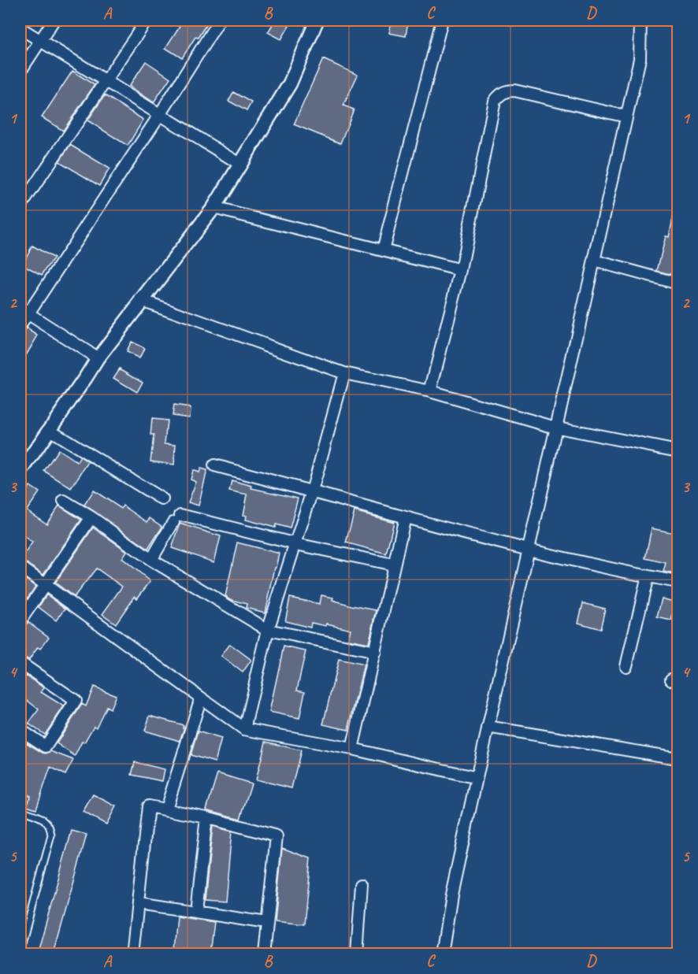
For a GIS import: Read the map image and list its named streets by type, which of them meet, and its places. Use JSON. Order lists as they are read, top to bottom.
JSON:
{
  "grid": {
    "columns": [
      "A",
      "B",
      "C",
      "D"
    ],
    "rows": [
      "1",
      "2",
      "3",
      "4",
      "5"
    ]
  }
}
